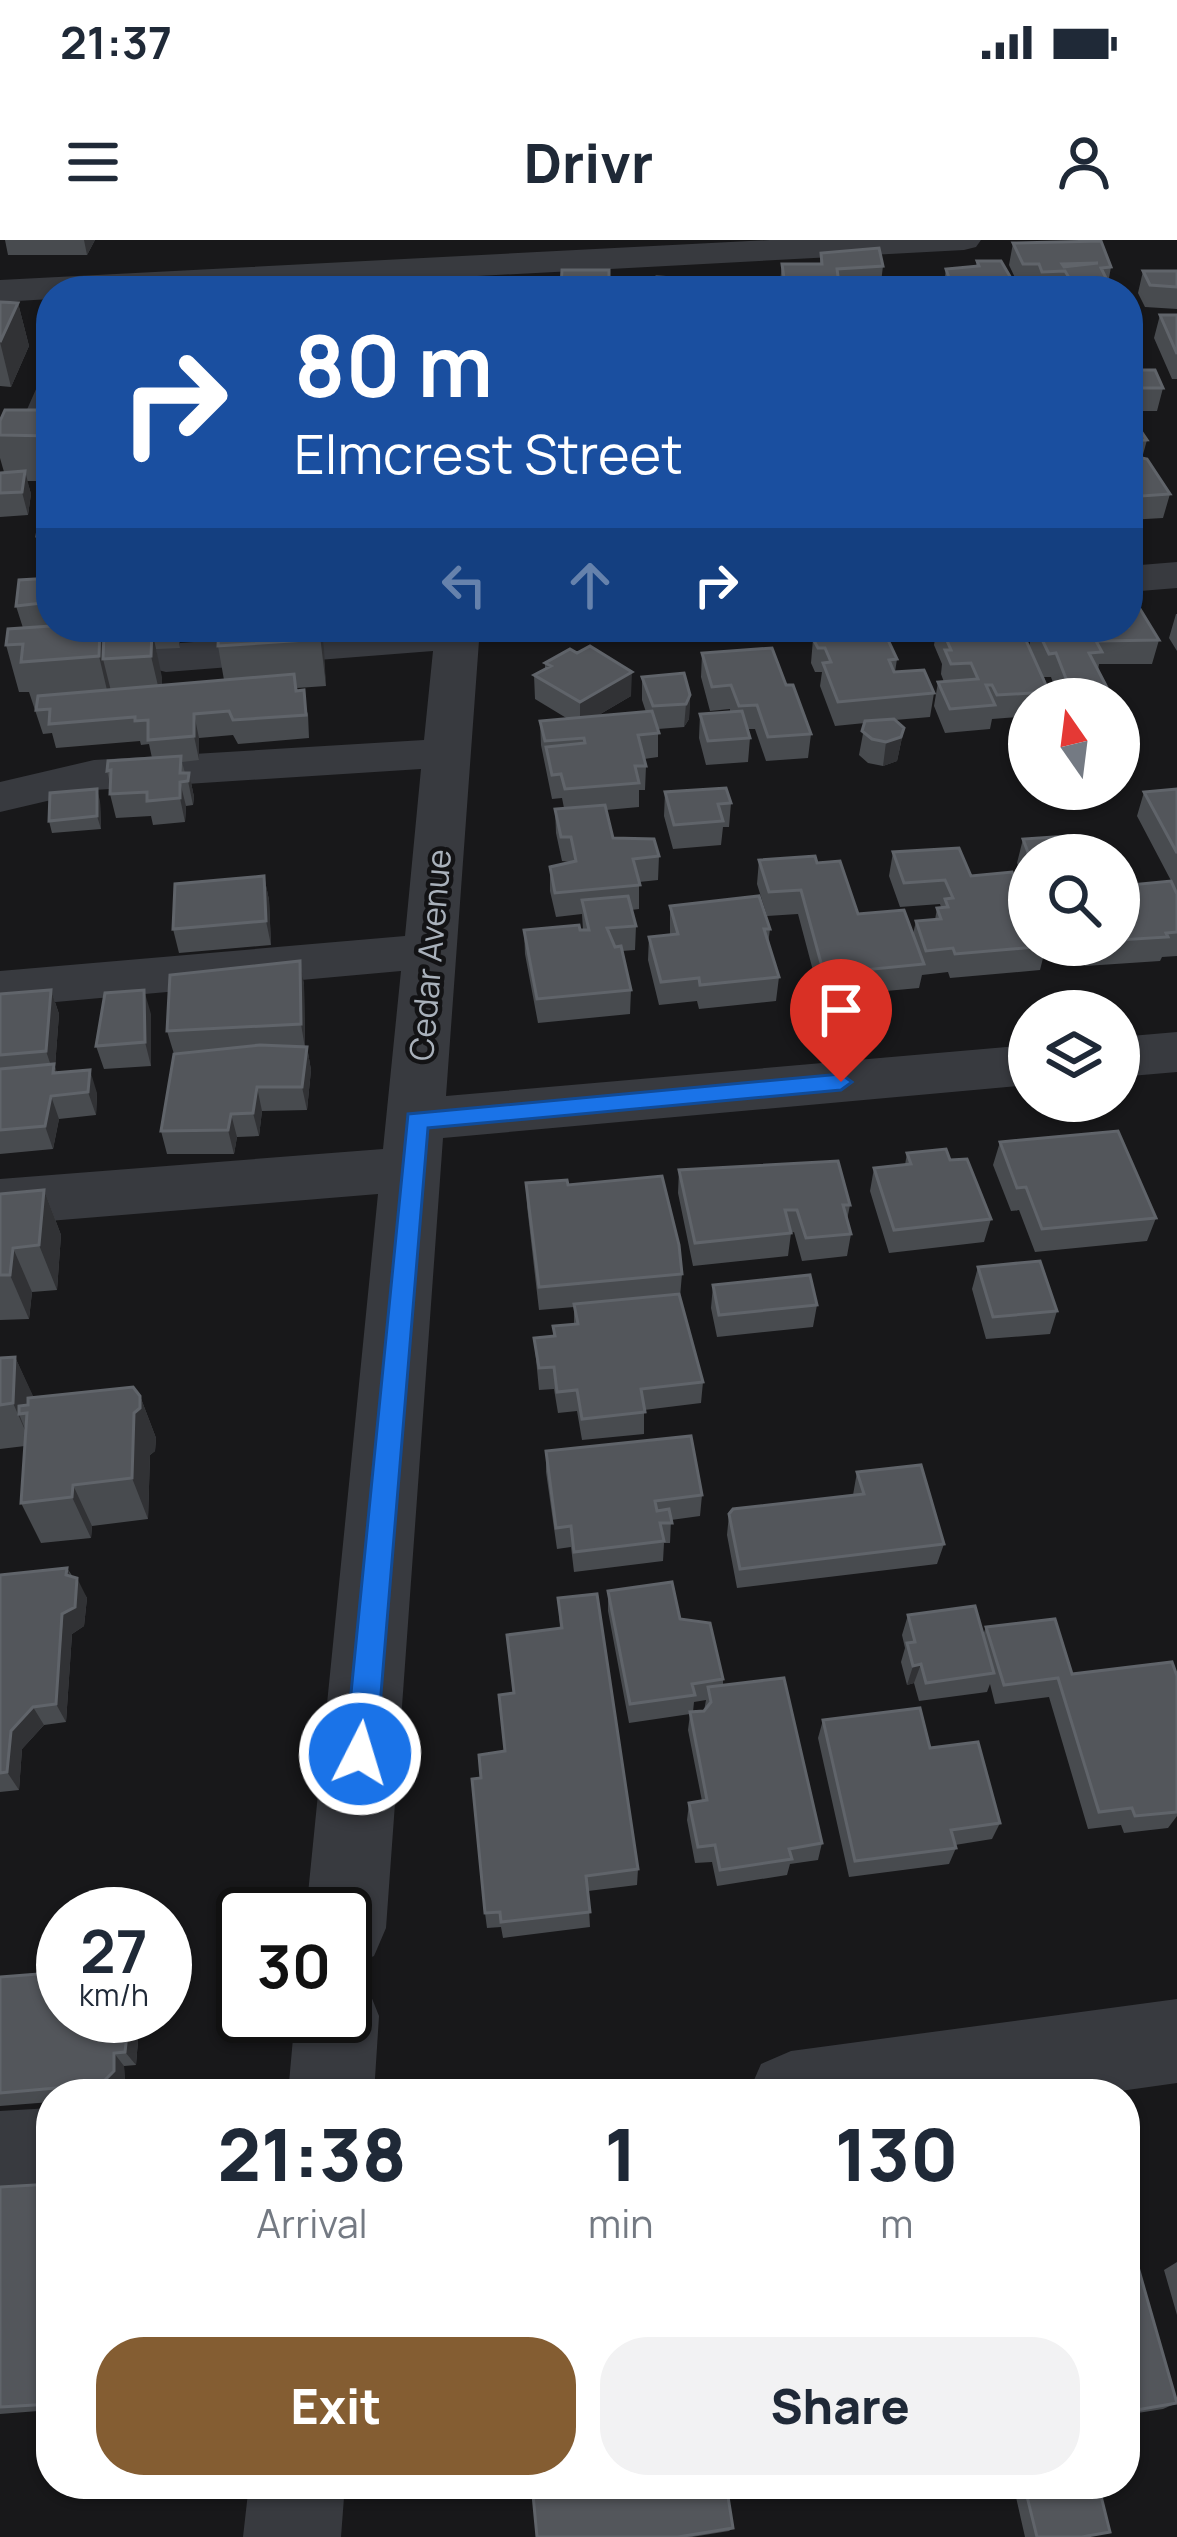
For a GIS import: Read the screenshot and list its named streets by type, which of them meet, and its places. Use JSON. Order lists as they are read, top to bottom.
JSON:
{
  "streets": {
    "street": ["Cedar Avenue"]
  },
  "north": "top",
  "page": {
    "status": "21:37",
    "header": "Drivr",
    "turn": ["80 m", "Elmcrest Street"],
    "speed": "27 km/h",
    "limit": "30",
    "eta": [
      "21:38",
      "Arrival",
      "1",
      "min",
      "130",
      "m"
    ],
    "buttons": ["Exit", "Share"]
  }
}
